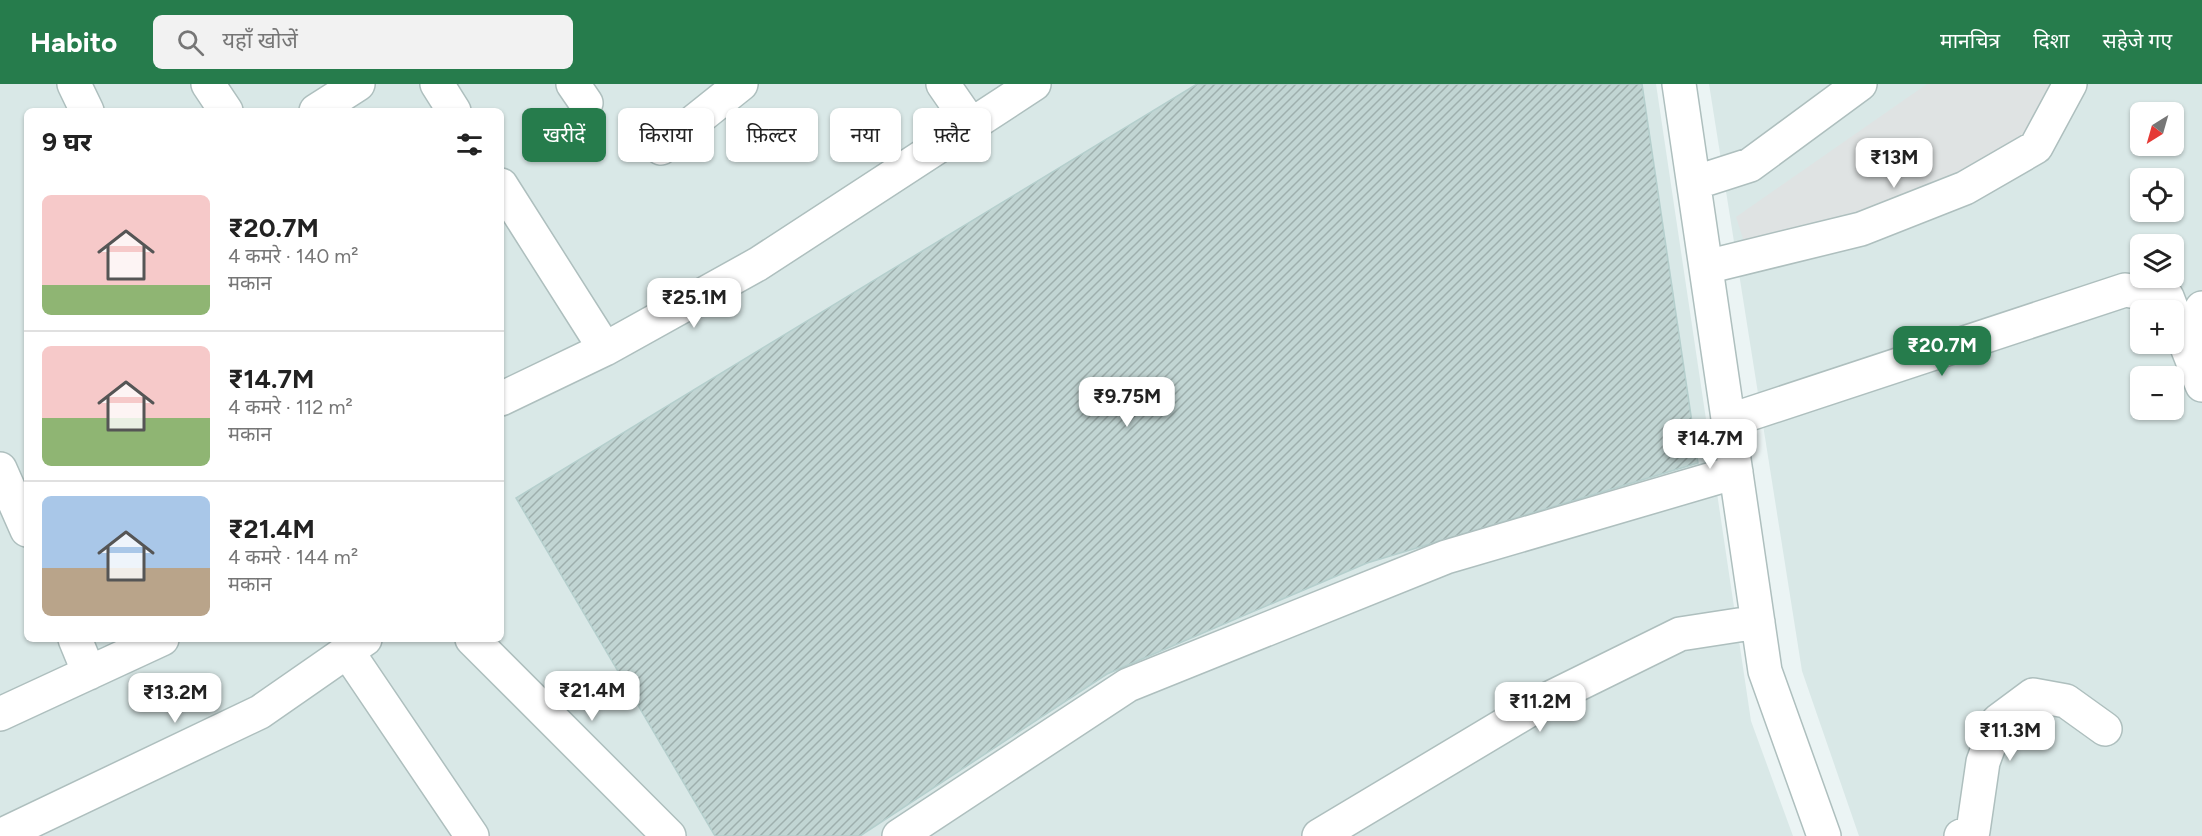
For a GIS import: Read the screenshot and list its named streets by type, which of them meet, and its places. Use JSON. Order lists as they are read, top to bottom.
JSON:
{
  "north": "bottom left",
  "page": {
    "header": "Habito",
    "search": "यहाँ खोजें",
    "nav": ["मानचित्र", "दिशा", "सहेजे गए"],
    "map_buttons": ["+", "−"],
    "chip": [
      "खरीदें",
      "किराया",
      "फ़िल्टर",
      "नया",
      "फ़्लैट"
    ],
    "heading": "9 घर",
    "price": [
      "₹13M",
      "₹25.1M",
      "₹20.7M",
      "₹9.75M",
      "₹14.7M",
      "₹21.4M",
      "₹13.2M",
      "₹11.2M",
      "₹11.3M"
    ],
    "list": [
      {
        "name": "₹20.7M",
        "note": "4 कमरे · 140 m² · मकान"
      },
      {
        "name": "₹14.7M",
        "note": "4 कमरे · 112 m² · मकान"
      },
      {
        "name": "₹21.4M",
        "note": "4 कमरे · 144 m² · मकान"
      }
    ]
  }
}
